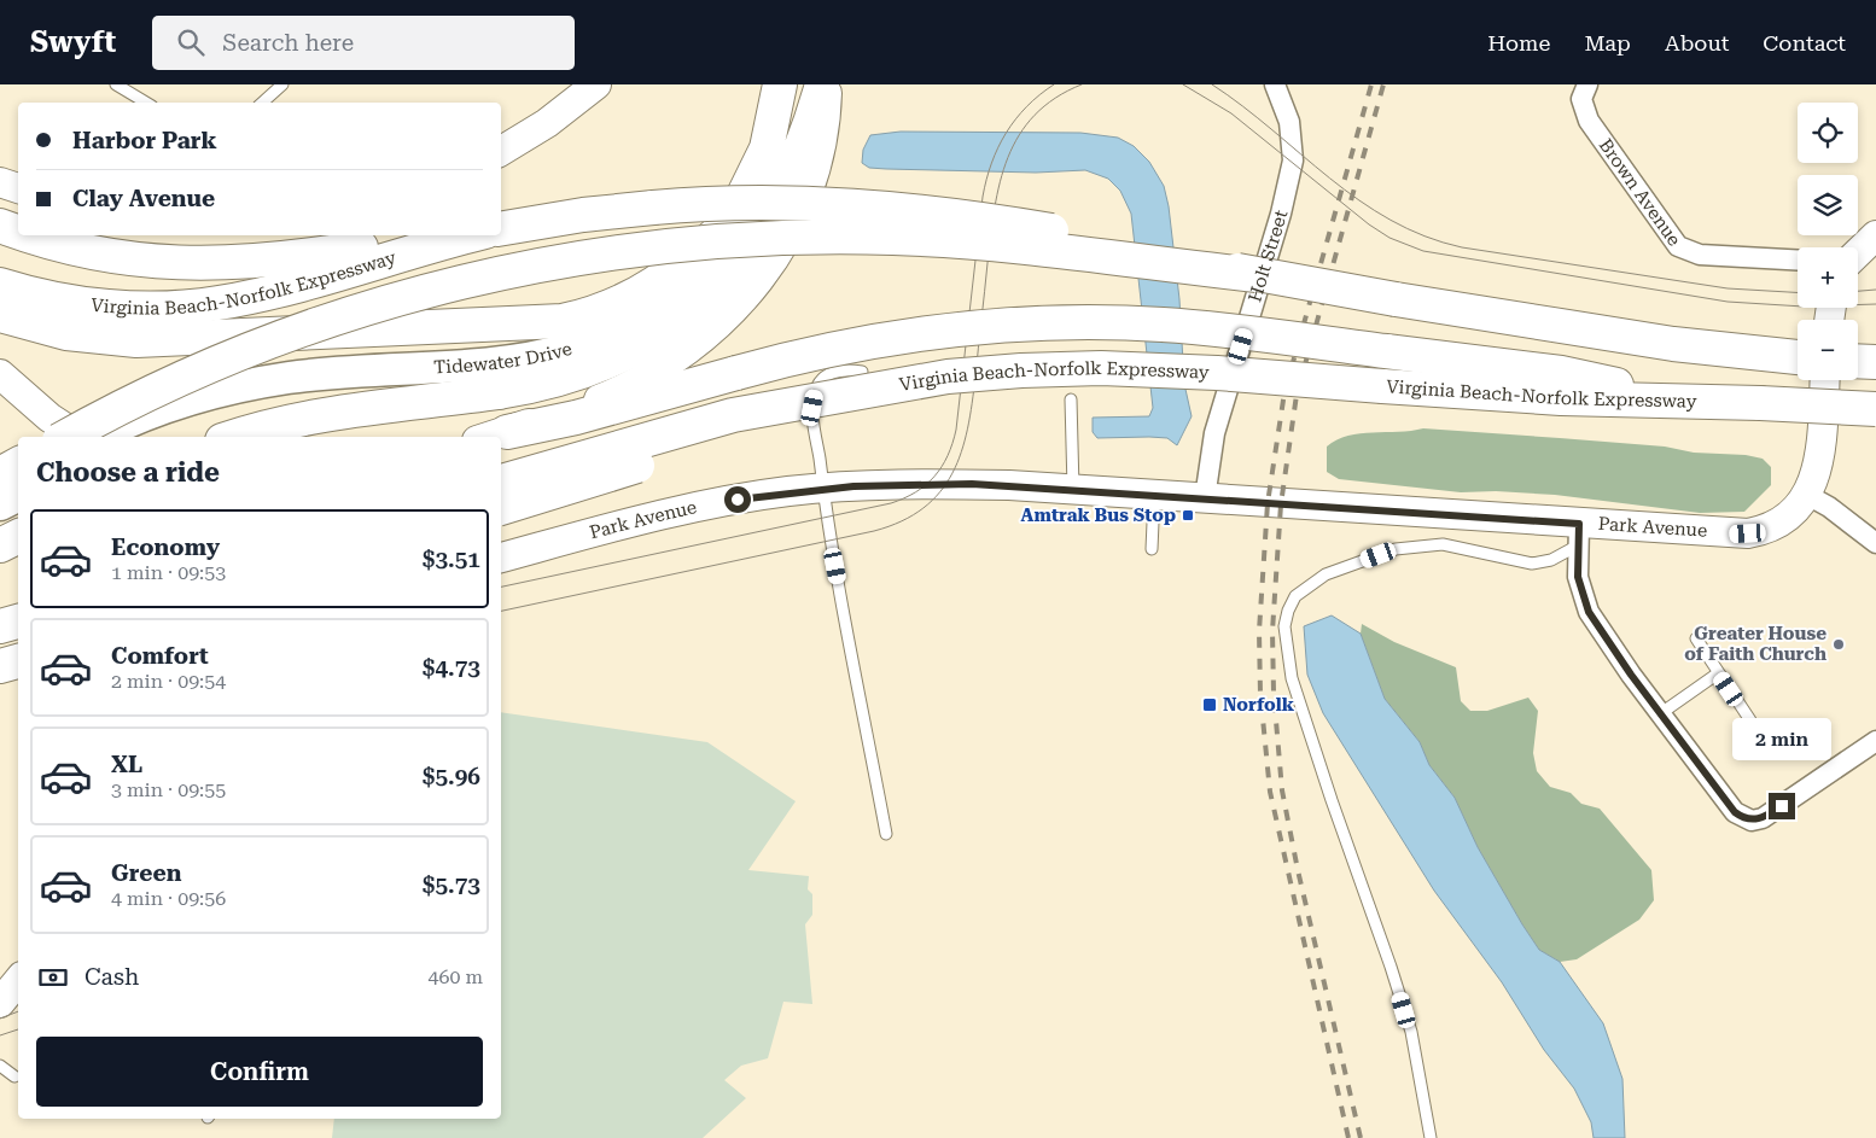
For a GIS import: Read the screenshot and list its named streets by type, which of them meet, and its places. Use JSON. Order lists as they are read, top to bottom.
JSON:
{
  "streets": {
    "highway": ["Virginia Beach-Norfolk Expressway", "Tidewater Drive"],
    "main road": ["Park Avenue"],
    "street": ["Brown Avenue", "Holt Street"]
  },
  "crossings": [
    ["Holt Street", "Park Avenue"]
  ],
  "places": {
    "transit": ["Amtrak Bus Stop", "Norfolk"],
    "other": ["Greater House of Faith Church"]
  },
  "page": {
    "header": "Swyft",
    "search": "Search here",
    "nav": [
      "Home",
      "Map",
      "About",
      "Contact"
    ],
    "map_buttons": ["+", "−"],
    "banner": ["Harbor Park", "Clay Avenue"],
    "heading": "Choose a ride",
    "list": [
      {
        "name": "Economy",
        "note": "1 min · 09:53",
        "value": "$3.51"
      },
      {
        "name": "Comfort",
        "note": "2 min · 09:54",
        "value": "$4.73"
      },
      {
        "name": "XL",
        "note": "3 min · 09:55",
        "value": "$5.96"
      },
      {
        "name": "Green",
        "note": "4 min · 09:56",
        "value": "$5.73"
      }
    ],
    "bubble": "2 min",
    "pay": ["Cash", "460 m"],
    "buttons": "Confirm"
  }
}
